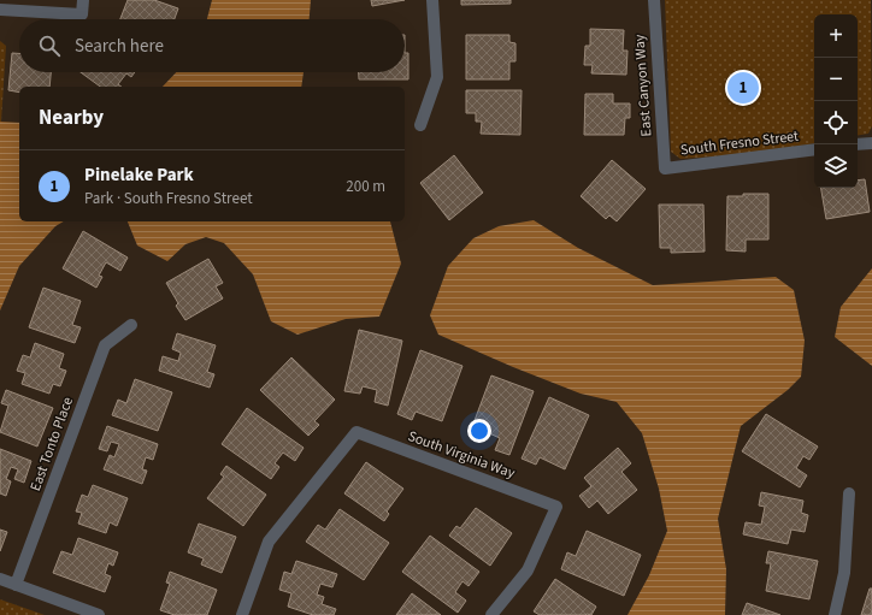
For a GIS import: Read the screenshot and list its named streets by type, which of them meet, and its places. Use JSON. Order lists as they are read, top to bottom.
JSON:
{
  "streets": {
    "street": [
      "East Canyon Way",
      "South Fresno Street",
      "East Tonto Place",
      "South Virginia Way"
    ]
  },
  "crossings": [
    ["East Canyon Way", "South Fresno Street"]
  ],
  "page": {
    "map_buttons": ["+", "−"],
    "search": "Search here",
    "pins": "1",
    "heading": "Nearby",
    "list": [
      {
        "mark": "1",
        "name": "Pinelake Park",
        "note": "Park · South Fresno Street",
        "value": "200 m"
      }
    ]
  }
}
